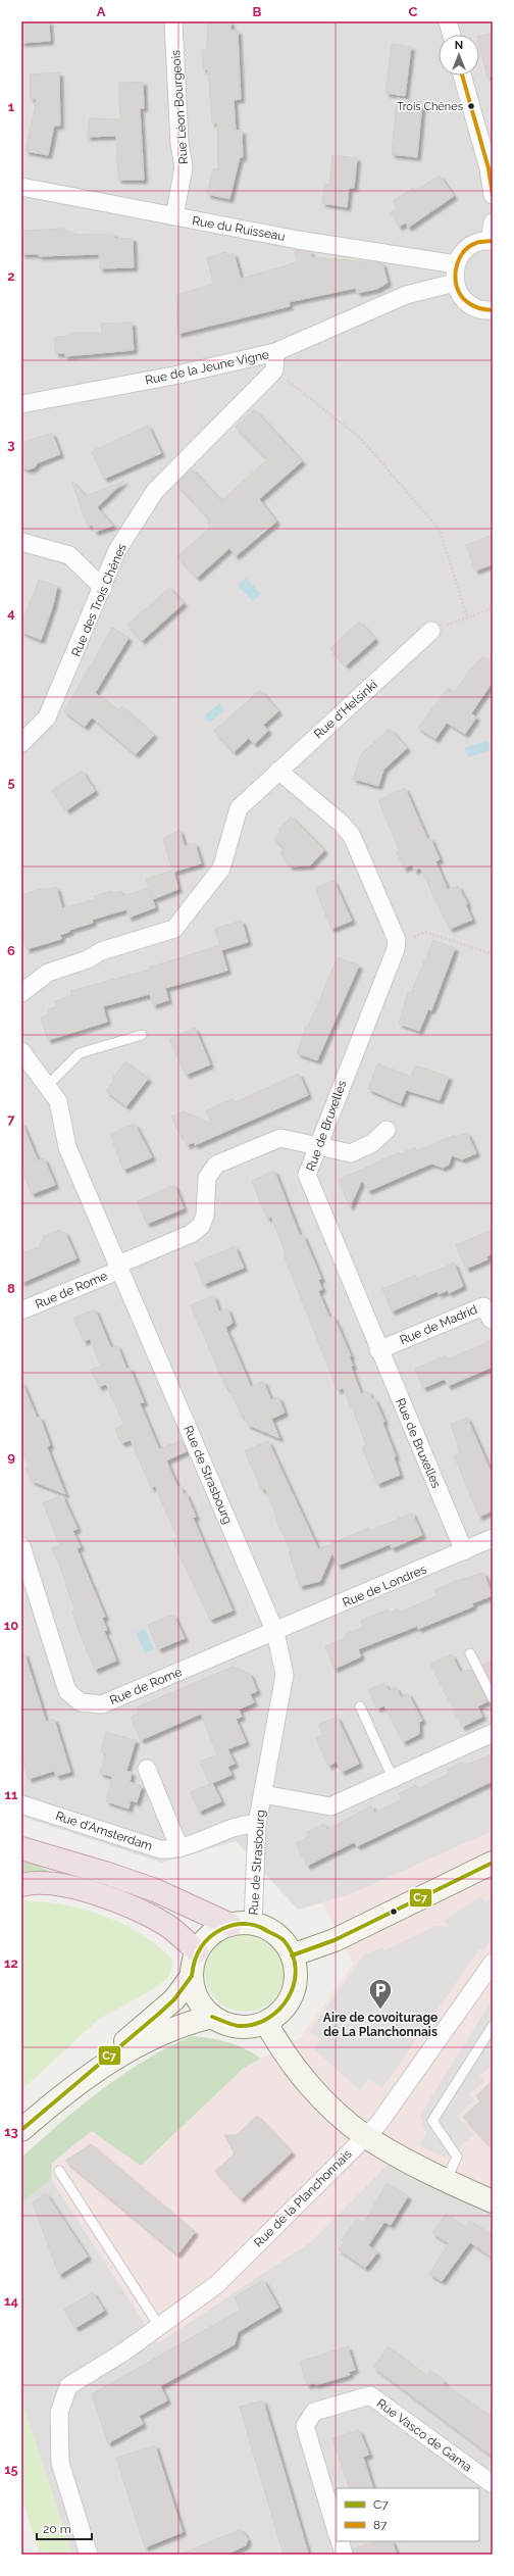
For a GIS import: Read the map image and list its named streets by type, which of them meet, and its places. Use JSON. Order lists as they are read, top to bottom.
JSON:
{
  "streets": {
    "street": [
      "Rue Léon Bourgeois",
      "Rue du Ruisseau",
      "Rue de la Jeune Vigne",
      "Rue des Trois Chênes",
      "Rue d'Helsinki",
      "Rue de Bruxelles",
      "Rue de Rome",
      "Rue de Madrid",
      "Rue de Strasbourg",
      "Rue de Londres",
      "Rue d'Amsterdam",
      "Rue de la Planchonnais",
      "Rue Vasco de Gama"
    ]
  },
  "crossings": [
    ["Rue Léon Bourgeois", "Rue du Ruisseau"],
    ["Rue de Bruxelles", "Rue de Rome"],
    ["Rue de Bruxelles", "Rue de Madrid"],
    ["Rue de Bruxelles", "Rue de Londres"],
    ["Rue de Rome", "Rue de Strasbourg"],
    ["Rue de Rome", "Rue de Londres"],
    ["Rue de Strasbourg", "Rue de Londres"],
    ["Rue de Strasbourg", "Rue d'Amsterdam"]
  ],
  "places": {
    "other": ["Trois Chênes"],
    "parking": ["Aire de covoiturage de La Planchonnais"]
  },
  "lines": ["transit line 87", "transit line C7"],
  "legend": ["C7", "87"],
  "scale_bar": "20 m",
  "north": "top",
  "grid": {
    "columns": ["A", "B", "C"],
    "rows": [
      "1",
      "2",
      "3",
      "4",
      "5",
      "6",
      "7",
      "8",
      "9",
      "10",
      "11",
      "12",
      "13",
      "14",
      "15"
    ]
  }
}
